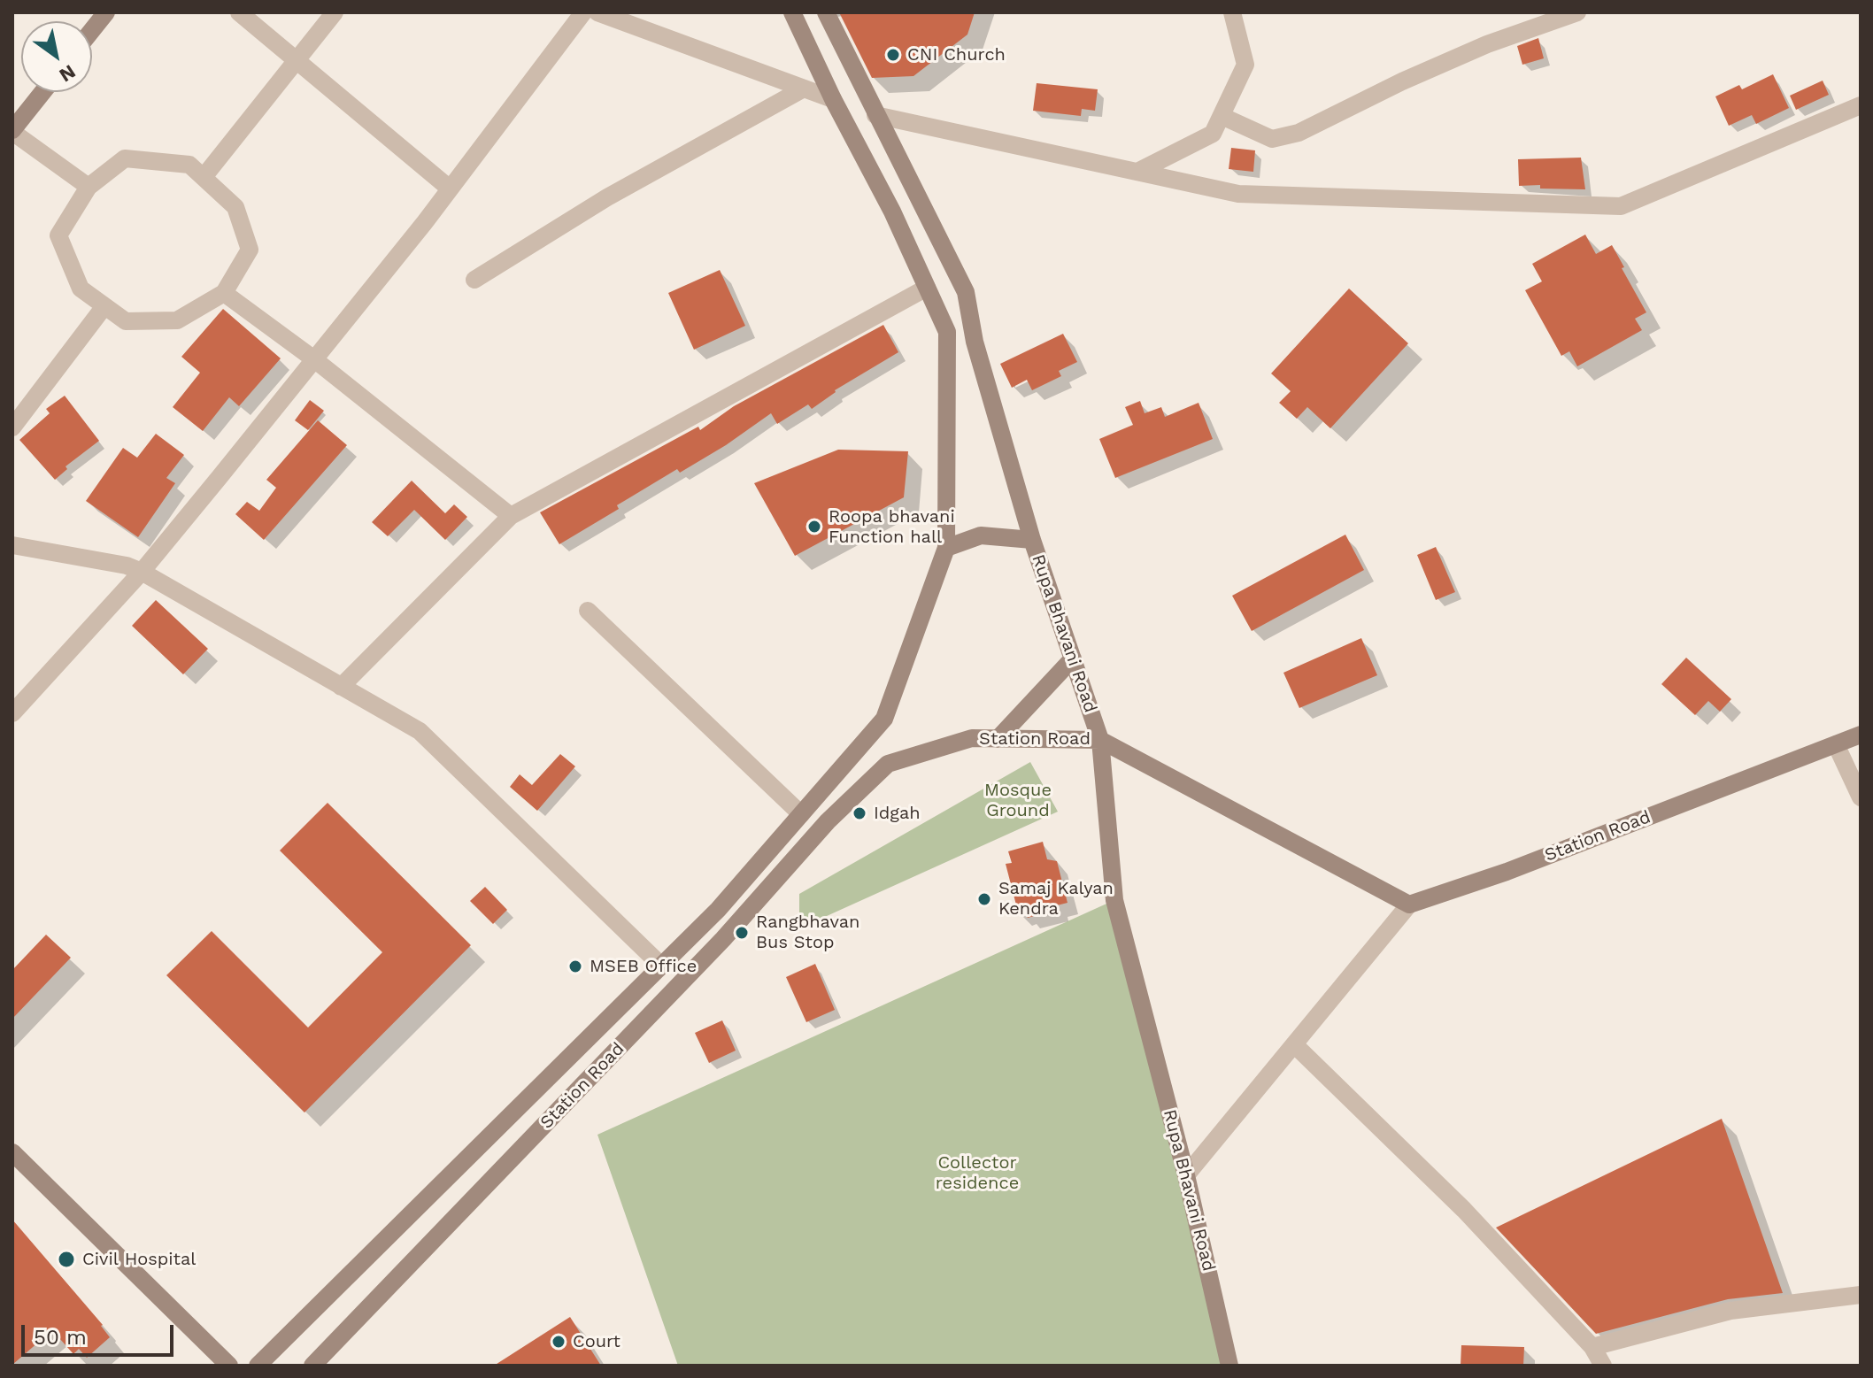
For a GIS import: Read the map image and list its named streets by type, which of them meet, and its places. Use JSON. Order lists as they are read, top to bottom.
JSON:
{
  "streets": {
    "main road": ["Rupa Bhavani Road", "Station Road"]
  },
  "crossings": [
    ["Rupa Bhavani Road", "Station Road"]
  ],
  "parks": ["Mosque Ground", "Collector residence"],
  "places": [
    "CNI Church",
    "Roopa bhavani Function hall",
    "Idgah",
    "Samaj Kalyan Kendra",
    "Rangbhavan Bus Stop",
    "MSEB Office",
    "Civil Hospital",
    "Court"
  ],
  "scale_bar": "50 m",
  "north": "bottom right"
}
